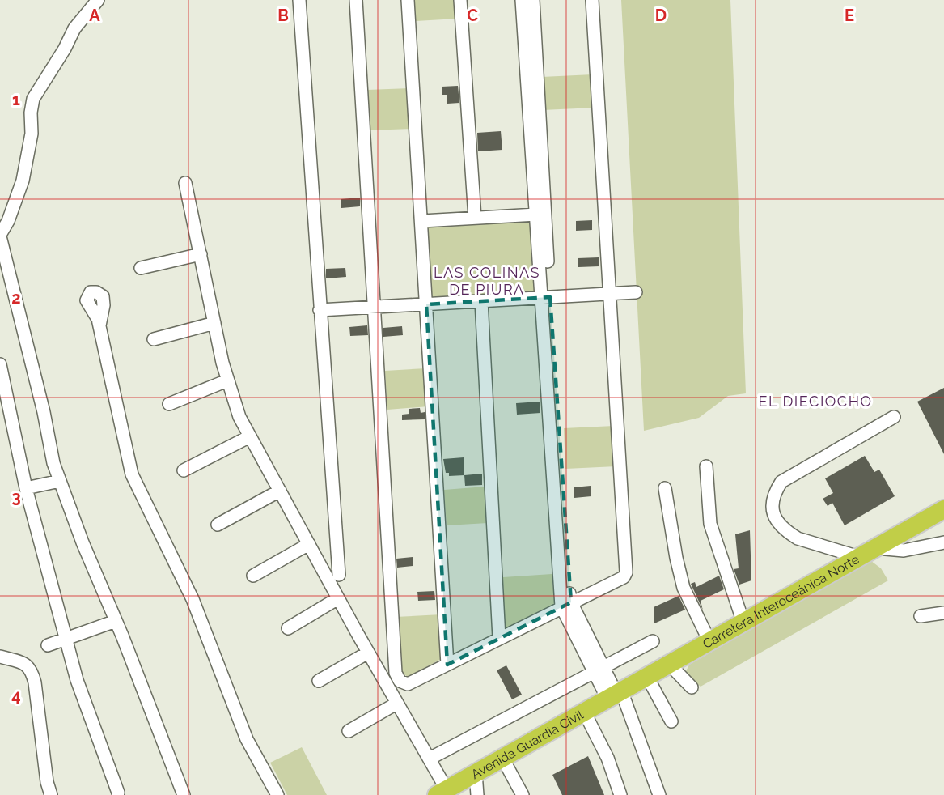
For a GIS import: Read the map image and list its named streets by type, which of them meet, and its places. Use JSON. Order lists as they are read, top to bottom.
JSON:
{
  "streets": {
    "highway": ["Carretera Interoceánica Norte", "Avenida Guardia Civil"]
  },
  "crossings": [
    ["Carretera Interoceánica Norte", "Avenida Guardia Civil"]
  ],
  "districts": ["LAS COLINAS DE PIURA", "EL DIECIOCHO"],
  "grid": {
    "columns": [
      "A",
      "B",
      "C",
      "D",
      "E"
    ],
    "rows": [
      "1",
      "2",
      "3",
      "4"
    ]
  }
}
